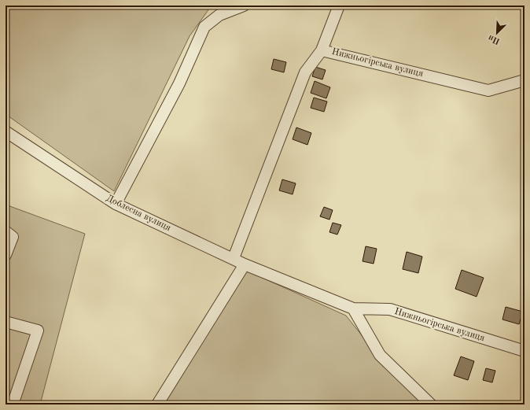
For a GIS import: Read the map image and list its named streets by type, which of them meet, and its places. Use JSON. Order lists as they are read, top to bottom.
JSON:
{
  "streets": {
    "street": ["Нижньогірська вулиця", "Доблесна вулиця"]
  },
  "crossings": [
    ["Нижньогірська вулиця", "Доблесна вулиця"]
  ],
  "north": "bottom left"
}
